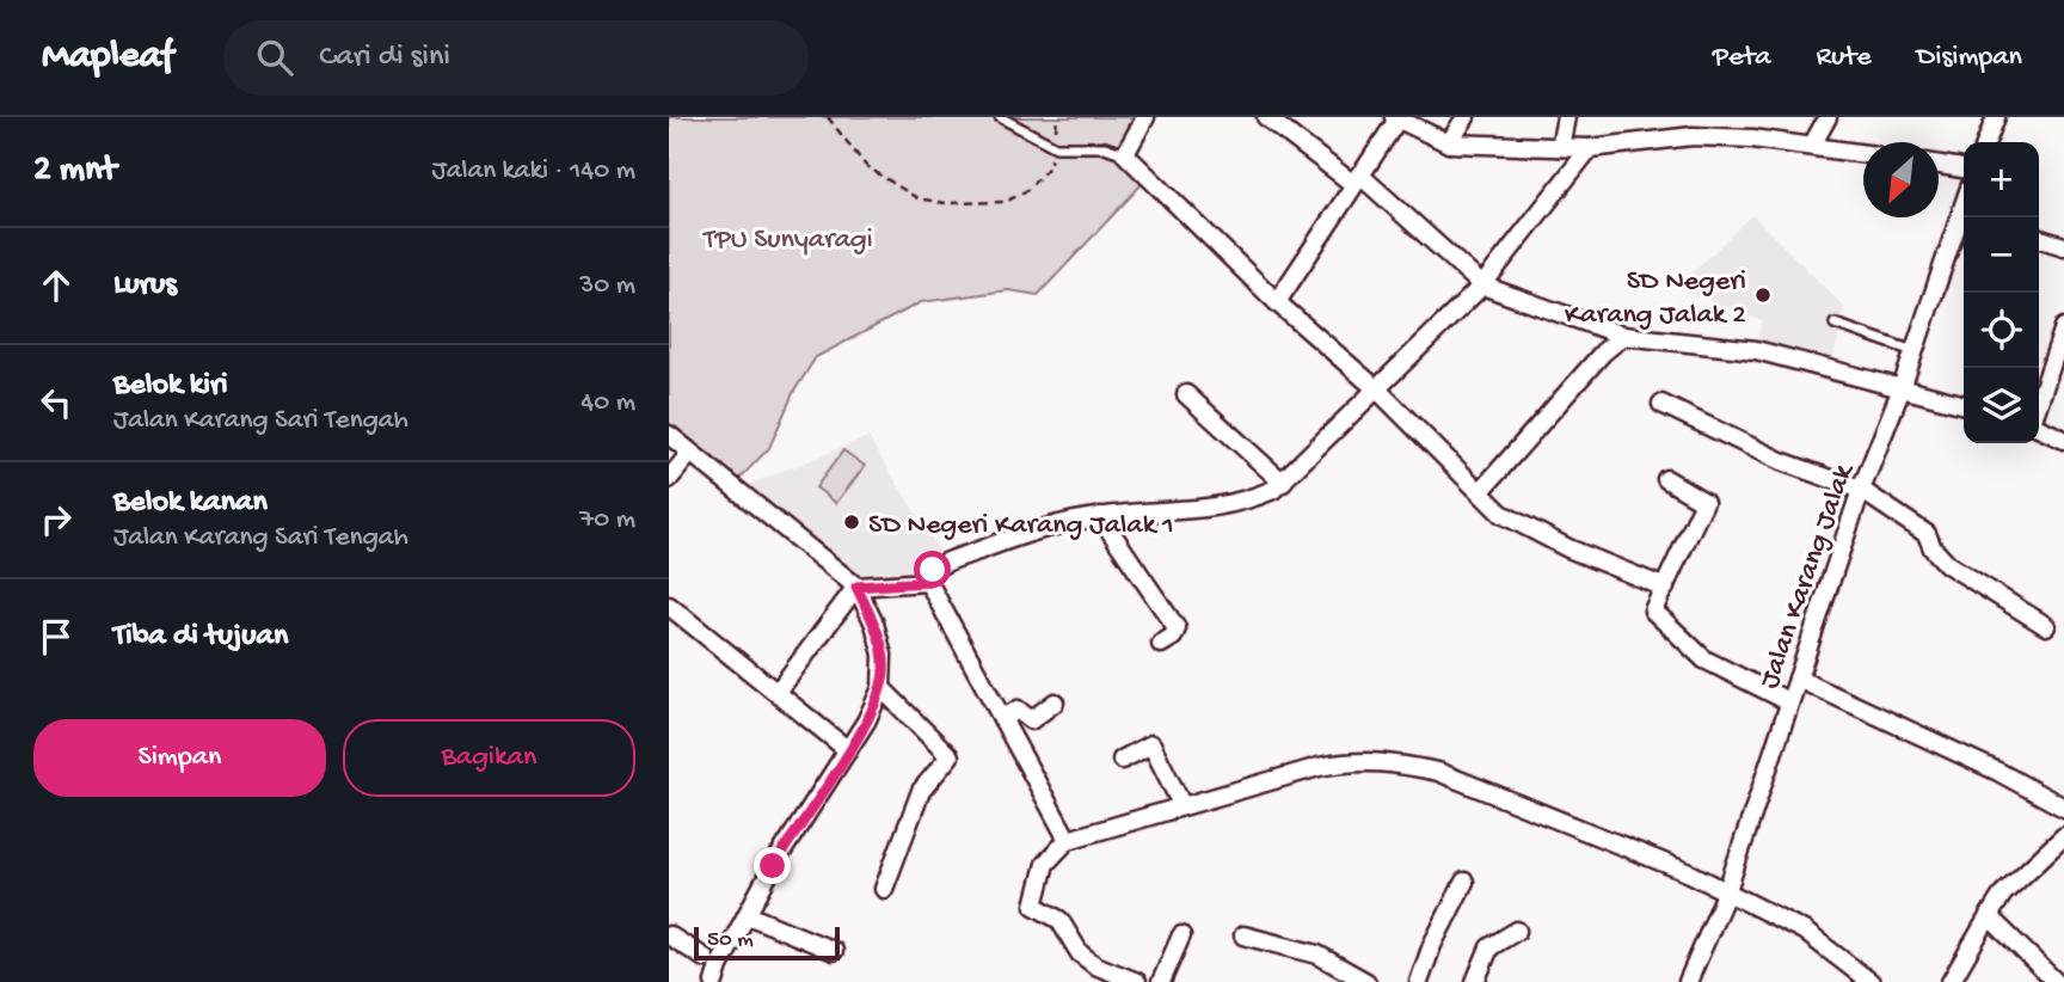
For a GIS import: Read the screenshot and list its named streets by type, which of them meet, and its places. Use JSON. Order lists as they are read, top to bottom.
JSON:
{
  "streets": {
    "street": ["Jalan Karang Jalak"]
  },
  "parks": ["TPU Sunyaragi"],
  "places": ["SD Negeri Karang Jalak 2", "SD Negeri Karang Jalak 1"],
  "scale_bar": "50 m",
  "north": "bottom left",
  "page": {
    "header": "Mapleaf",
    "search": "Cari di sini",
    "nav": ["Peta", "Rute", "Disimpan"],
    "heading": ["2 mnt", "Jalan kaki · 140 m"],
    "map_buttons": ["+", "−"],
    "list": [
      ["Lurus", "30 m"],
      ["Belok kiri", "Jalan Karang Sari Tengah", "40 m"],
      ["Belok kanan", "Jalan Karang Sari Tengah", "70 m"],
      "Tiba di tujuan"
    ],
    "buttons": ["Simpan", "Bagikan"],
    "scale": "50 m"
  }
}
